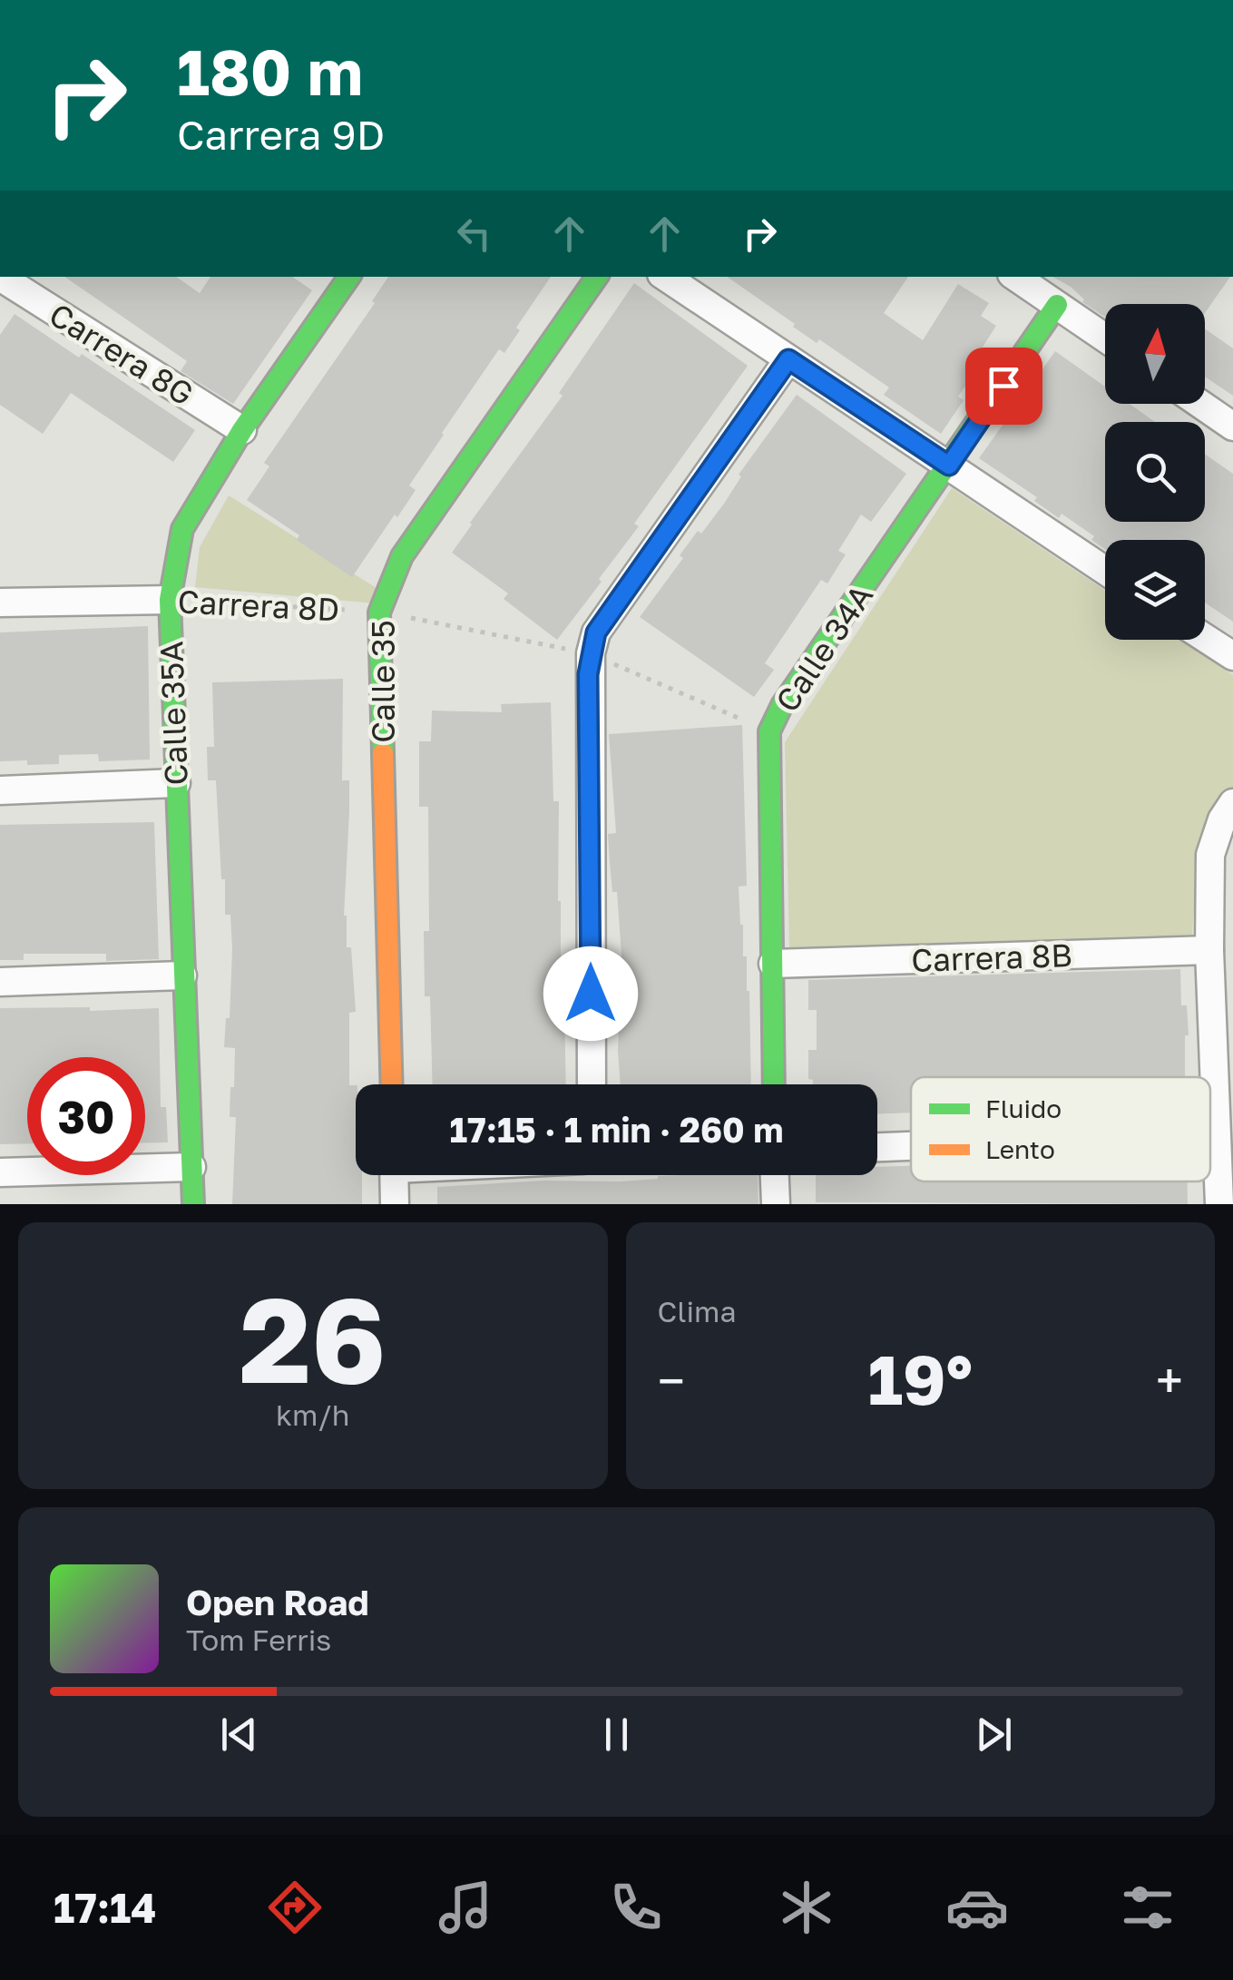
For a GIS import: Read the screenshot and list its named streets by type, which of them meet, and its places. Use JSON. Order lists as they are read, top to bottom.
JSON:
{
  "streets": {
    "street": [
      "Carrera 8G",
      "Carrera 8D",
      "Calle 34A",
      "Calle 35",
      "Calle 35A",
      "Carrera 8B"
    ]
  },
  "crossings": [
    ["Carrera 8G", "Calle 35A"],
    ["Carrera 8D", "Calle 34A"],
    ["Carrera 8D", "Calle 35"],
    ["Carrera 8D", "Calle 35A"],
    ["Calle 34A", "Carrera 8B"]
  ],
  "legend": ["Fluido", "Lento"],
  "north": "top",
  "page": {
    "turn": ["180 m", "Carrera 9D"],
    "limit": "30",
    "trip": "17:15 · 1 min · 260 m",
    "tile": [
      ["26", "km/h"],
      "Clima"
    ],
    "heat": ["−", "19°", "+"],
    "song": ["Open Road", "Tom Ferris"],
    "tabs": "17:14"
  }
}
